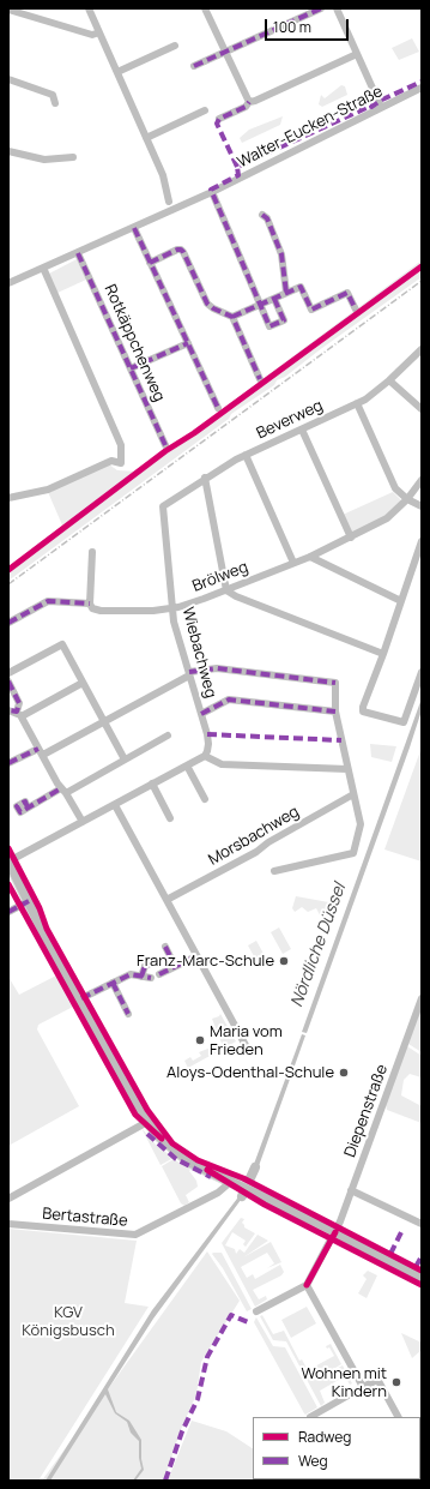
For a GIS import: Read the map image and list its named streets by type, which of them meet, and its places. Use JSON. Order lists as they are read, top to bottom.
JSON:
{
  "streets": {
    "street": [
      "Walter-Eucken-Straße",
      "Rotkäppchenweg",
      "Beverweg",
      "Brölweg",
      "Wiebachweg",
      "Morsbachweg",
      "Diepenstraße",
      "Bertastraße"
    ]
  },
  "crossings": [
    ["Walter-Eucken-Straße", "Rotkäppchenweg"],
    ["Beverweg", "Wiebachweg"],
    ["Brölweg", "Wiebachweg"]
  ],
  "water": ["Nördliche Düssel"],
  "parks": ["KGV Königsbusch"],
  "places": [
    "Franz-Marc-Schule",
    "Maria vom Frieden",
    "Aloys-Odenthal-Schule",
    "Wohnen mit Kindern"
  ],
  "legend": ["Radweg", "Weg"],
  "scale_bar": "100 m"
}
